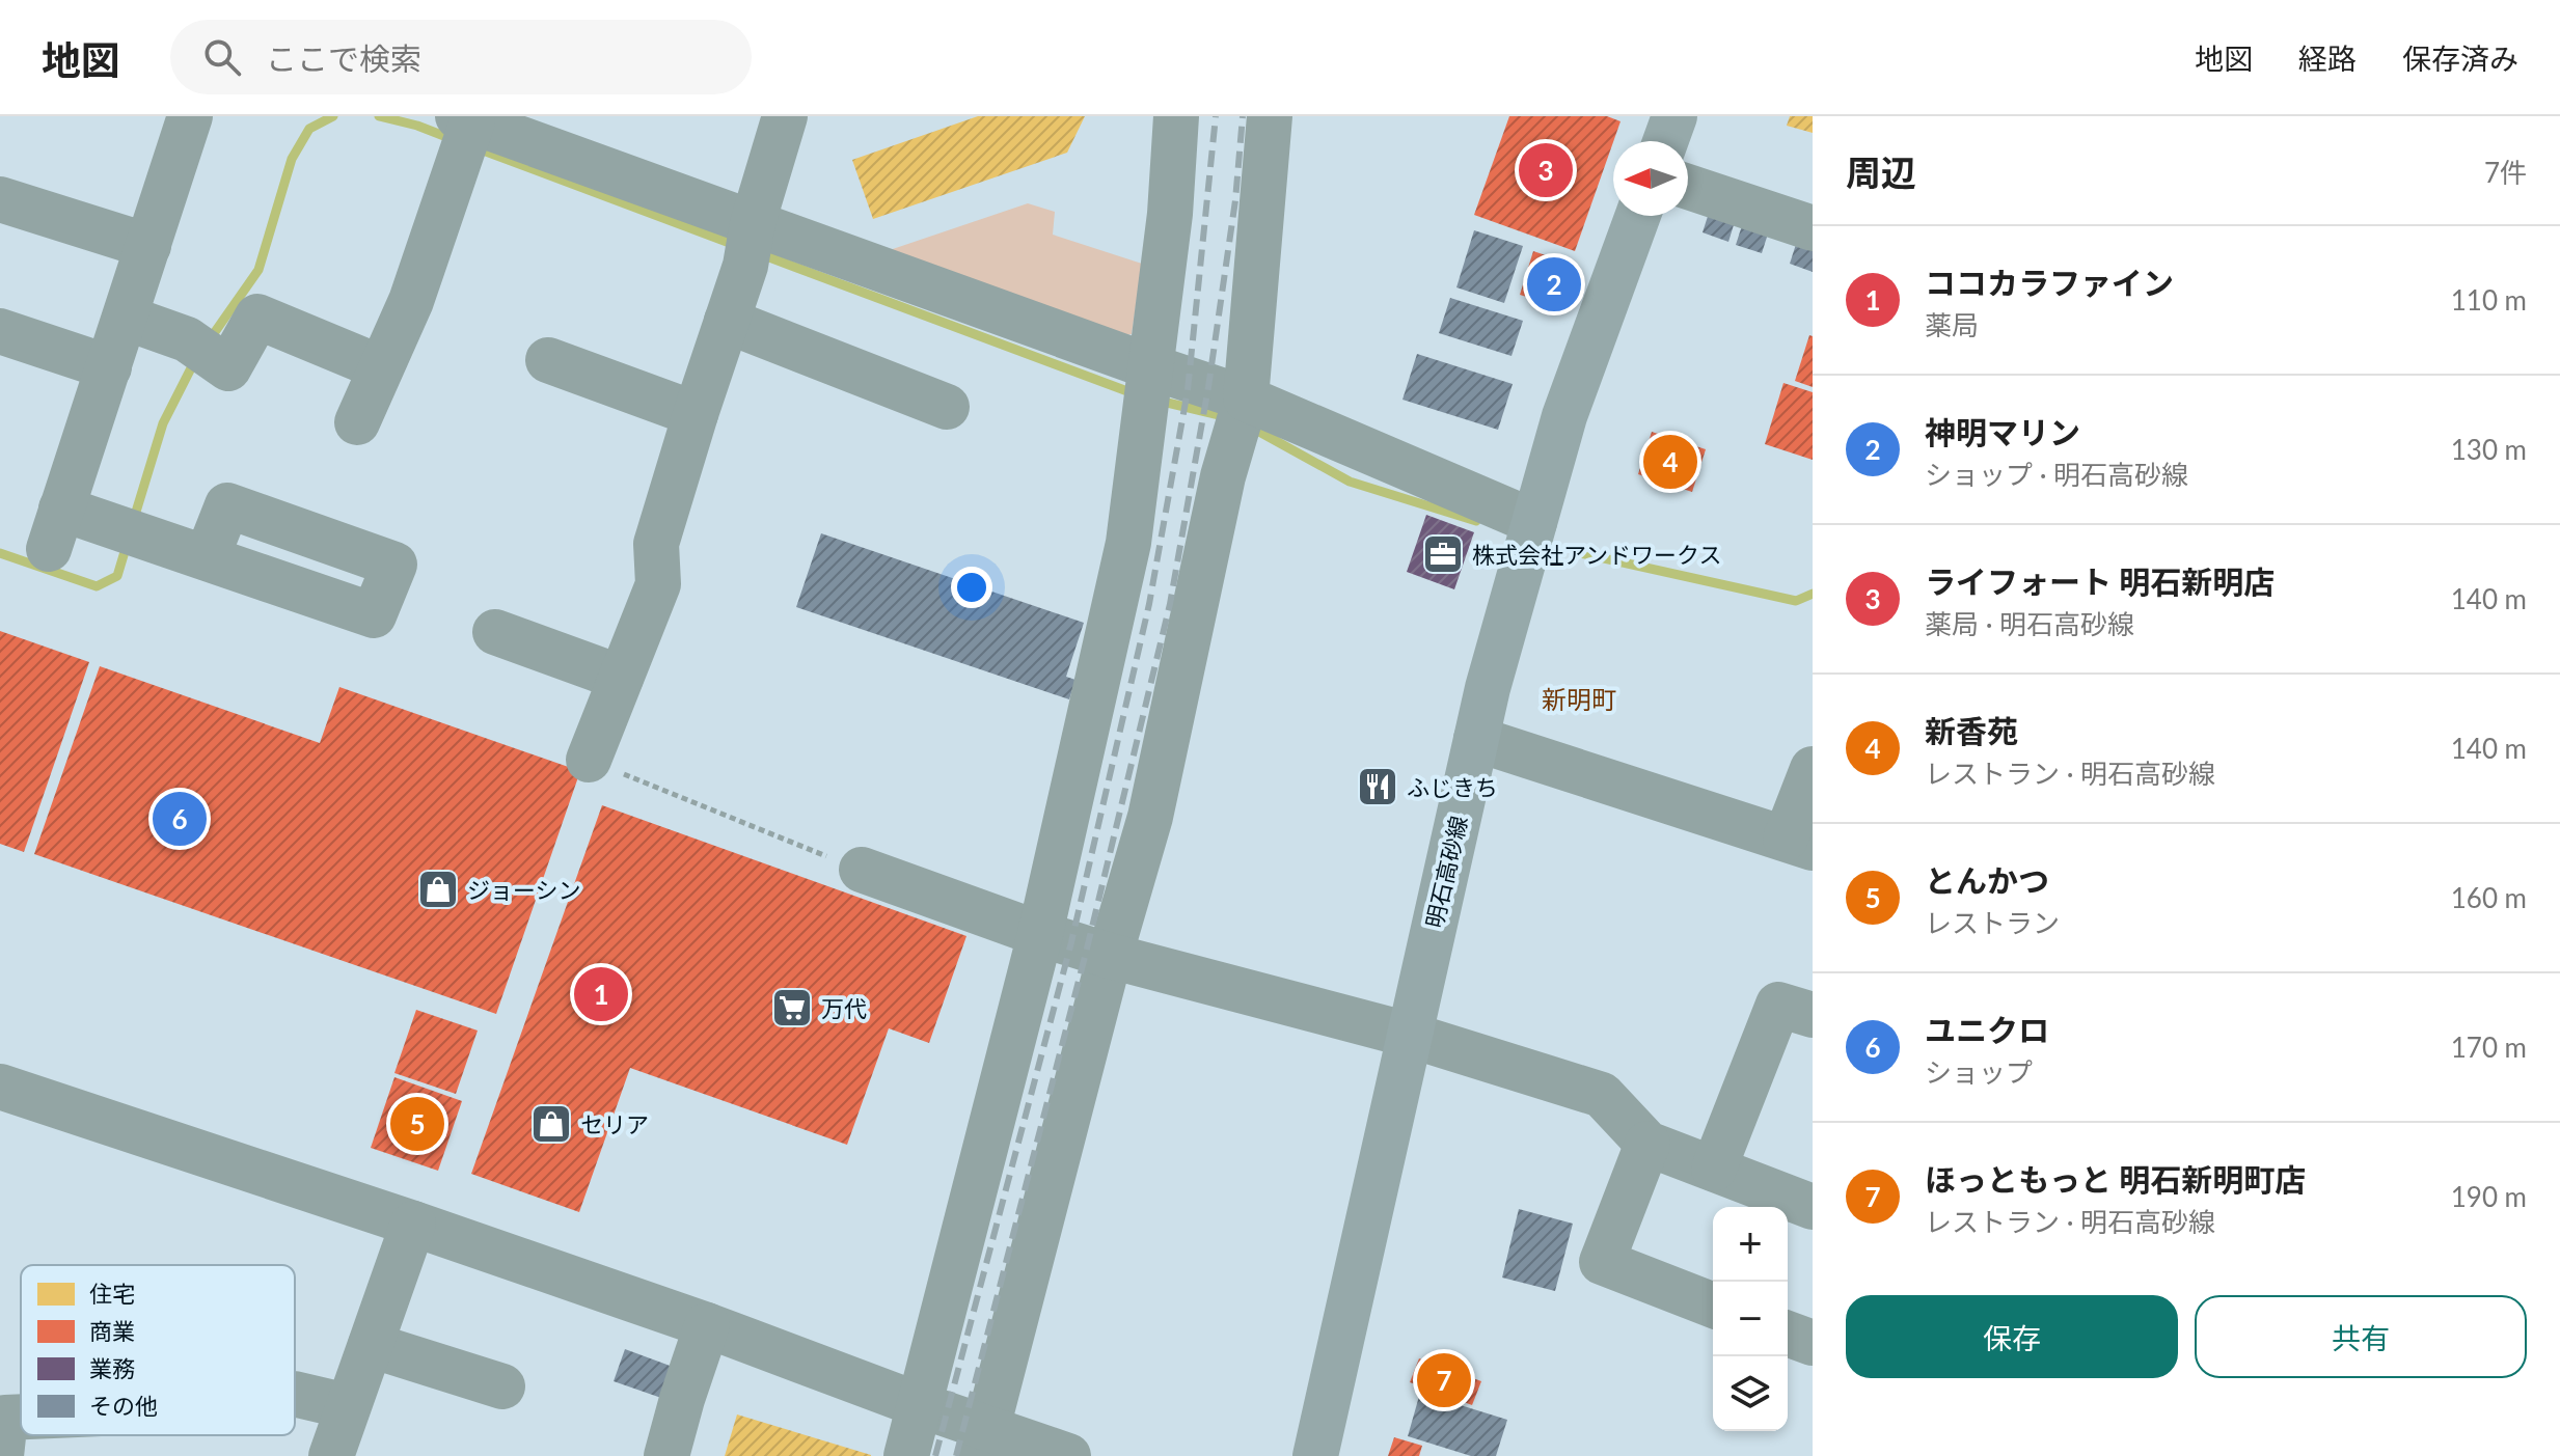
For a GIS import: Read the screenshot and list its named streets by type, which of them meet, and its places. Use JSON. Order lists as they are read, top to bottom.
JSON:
{
  "streets": {
    "main road": ["明石高砂線"]
  },
  "districts": ["新明町"],
  "places": {
    "office": ["株式会社アンドワークス"],
    "restaurant": ["ふじきち"],
    "shop": ["ジョーシン", "セリア"],
    "supermarket": ["万代"]
  },
  "legend": [
    "住宅",
    "商業",
    "業務",
    "その他"
  ],
  "north": "left",
  "page": {
    "header": "地図",
    "search": "ここで検索",
    "nav": ["地図", "経路", "保存済み"],
    "heading": ["周辺", "7件"],
    "pins": [
      "3",
      "2",
      "4",
      "6",
      "1",
      "5",
      "7"
    ],
    "list": [
      {
        "mark": "1",
        "name": "ココカラファイン",
        "note": "薬局",
        "value": "110 m"
      },
      {
        "mark": "2",
        "name": "神明マリン",
        "note": "ショップ · 明石高砂線",
        "value": "130 m"
      },
      {
        "mark": "3",
        "name": "ライフォート 明石新明店",
        "note": "薬局 · 明石高砂線",
        "value": "140 m"
      },
      {
        "mark": "4",
        "name": "新香苑",
        "note": "レストラン · 明石高砂線",
        "value": "140 m"
      },
      {
        "mark": "5",
        "name": "とんかつ",
        "note": "レストラン",
        "value": "160 m"
      },
      {
        "mark": "6",
        "name": "ユニクロ",
        "note": "ショップ",
        "value": "170 m"
      },
      {
        "mark": "7",
        "name": "ほっともっと 明石新明町店",
        "note": "レストラン · 明石高砂線",
        "value": "190 m"
      }
    ],
    "map_buttons": ["+", "−"],
    "buttons": ["保存", "共有"]
  }
}
